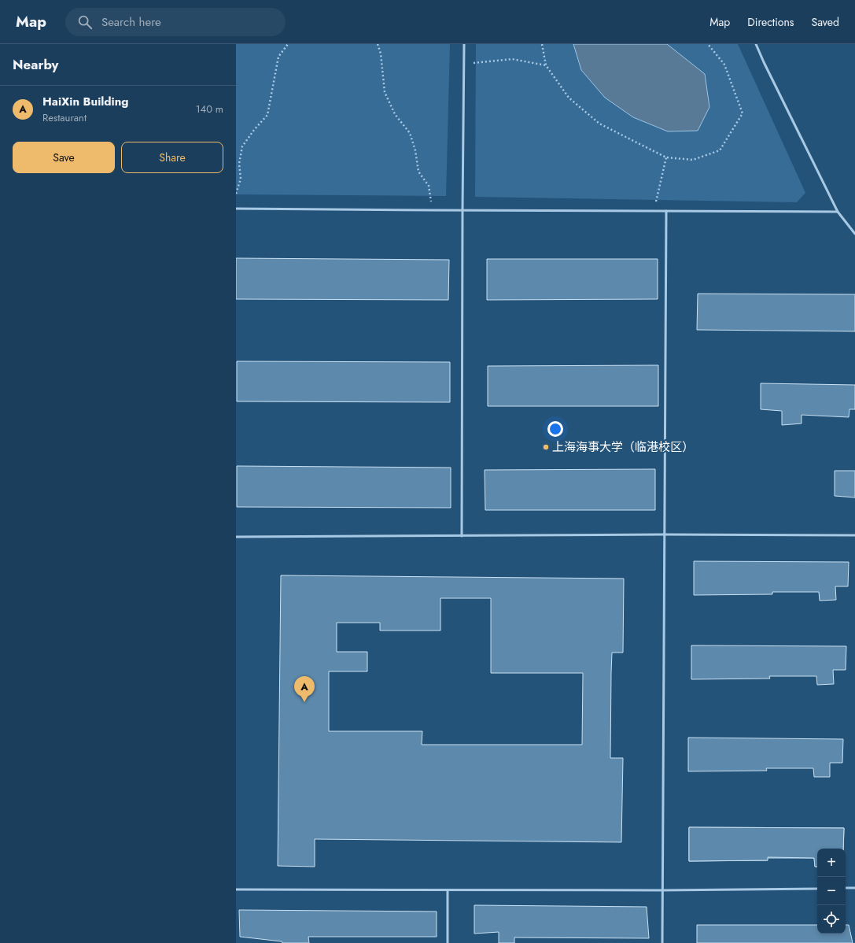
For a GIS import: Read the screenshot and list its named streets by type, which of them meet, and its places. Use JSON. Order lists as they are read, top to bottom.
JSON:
{
  "places": ["上海海事大学（临港校区）"],
  "page": {
    "header": "Map",
    "search": "Search here",
    "nav": ["Map", "Directions", "Saved"],
    "heading": "Nearby",
    "list": [
      {
        "mark": "A",
        "name": "HaiXin Building",
        "note": "Restaurant",
        "value": "140 m"
      }
    ],
    "buttons": ["Save", "Share"],
    "pins": "A",
    "map_buttons": ["+", "−"]
  }
}
